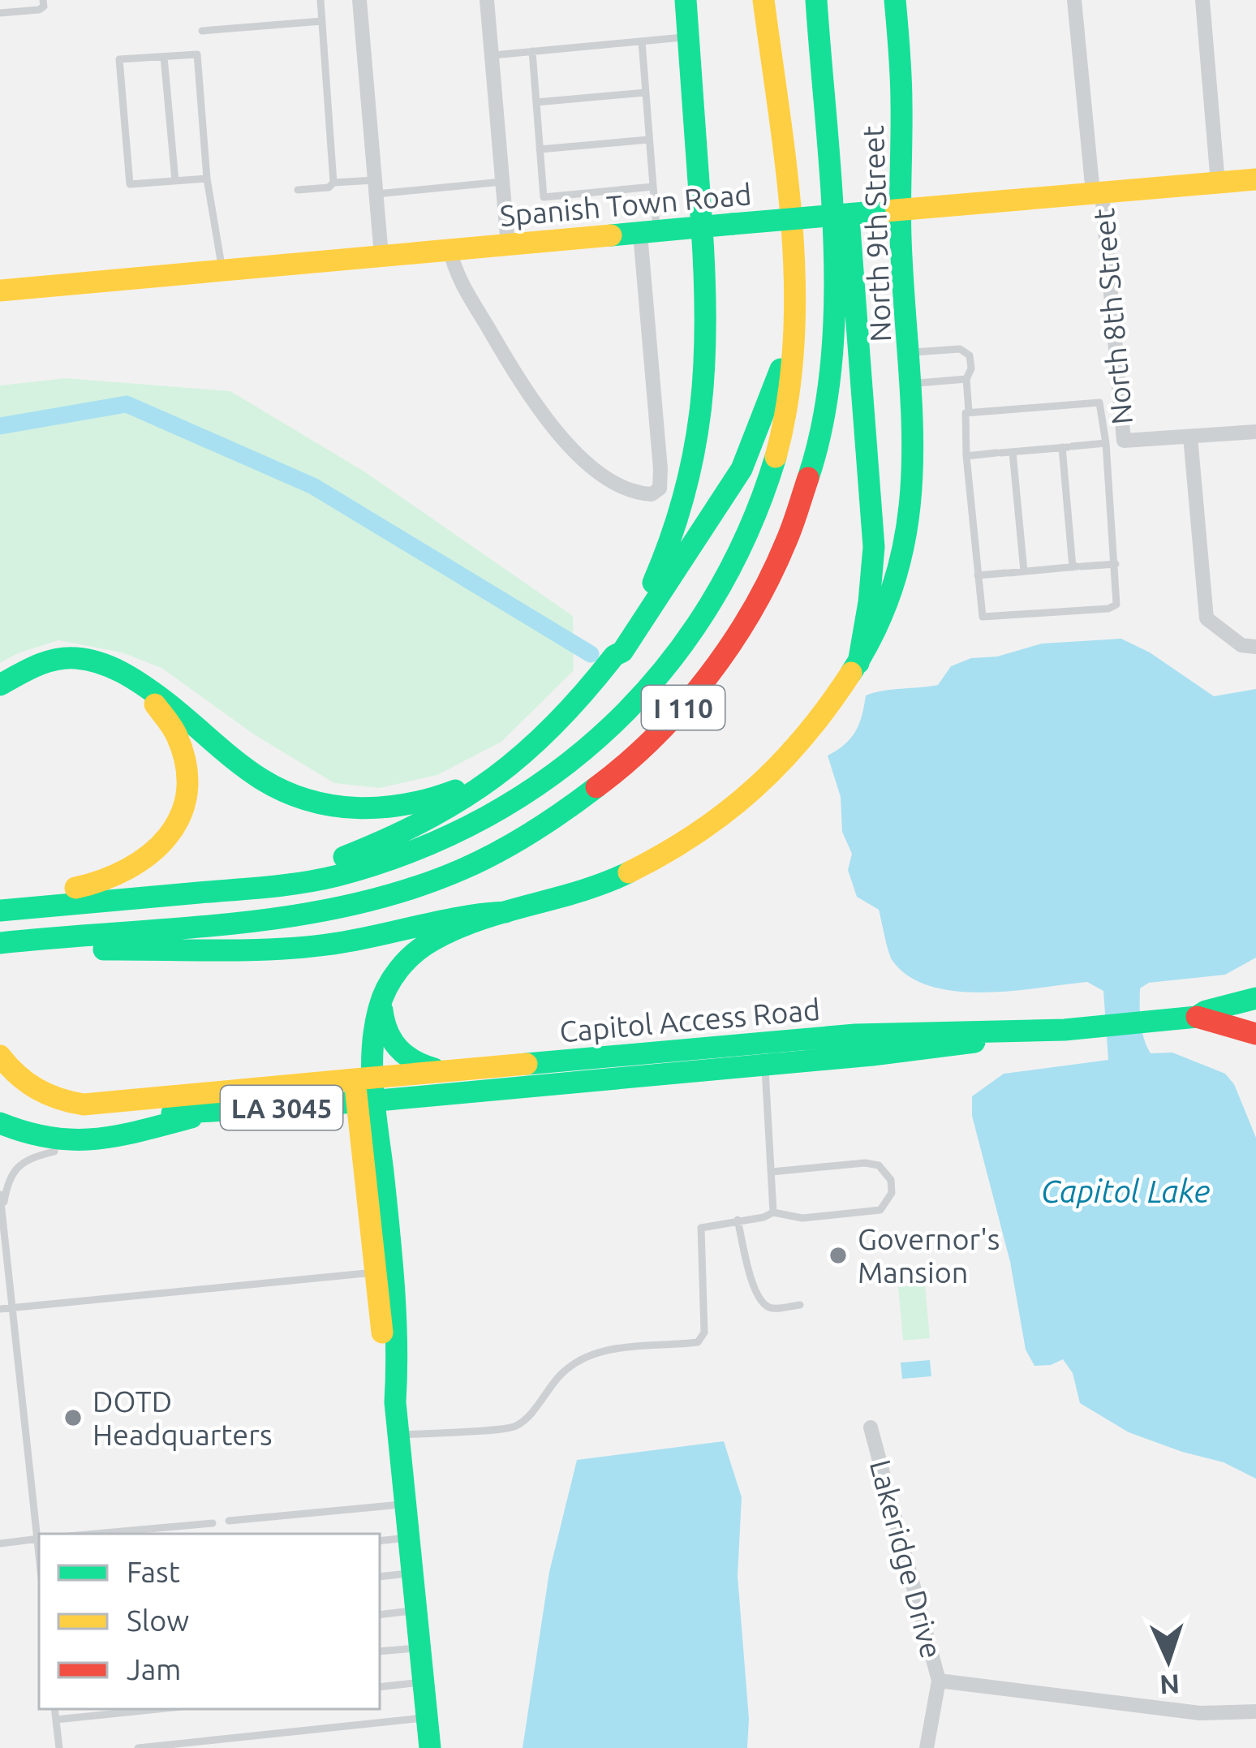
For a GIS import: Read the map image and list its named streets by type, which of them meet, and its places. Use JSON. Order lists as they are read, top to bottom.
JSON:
{
  "streets": {
    "main road": [
      "Spanish Town Road",
      "North 9th Street",
      "I 110",
      "Capitol Access Road",
      "LA 3045"
    ],
    "street": ["North 8th Street", "Lakeridge Drive"]
  },
  "crossings": [
    ["Spanish Town Road", "North 9th Street"],
    ["Spanish Town Road", "North 8th Street"],
    ["Capitol Access Road", "LA 3045"]
  ],
  "water": ["Capitol Lake"],
  "places": ["Governor's Mansion", "DOTD Headquarters"],
  "legend": ["Fast", "Slow", "Jam"],
  "north": "bottom"
}
